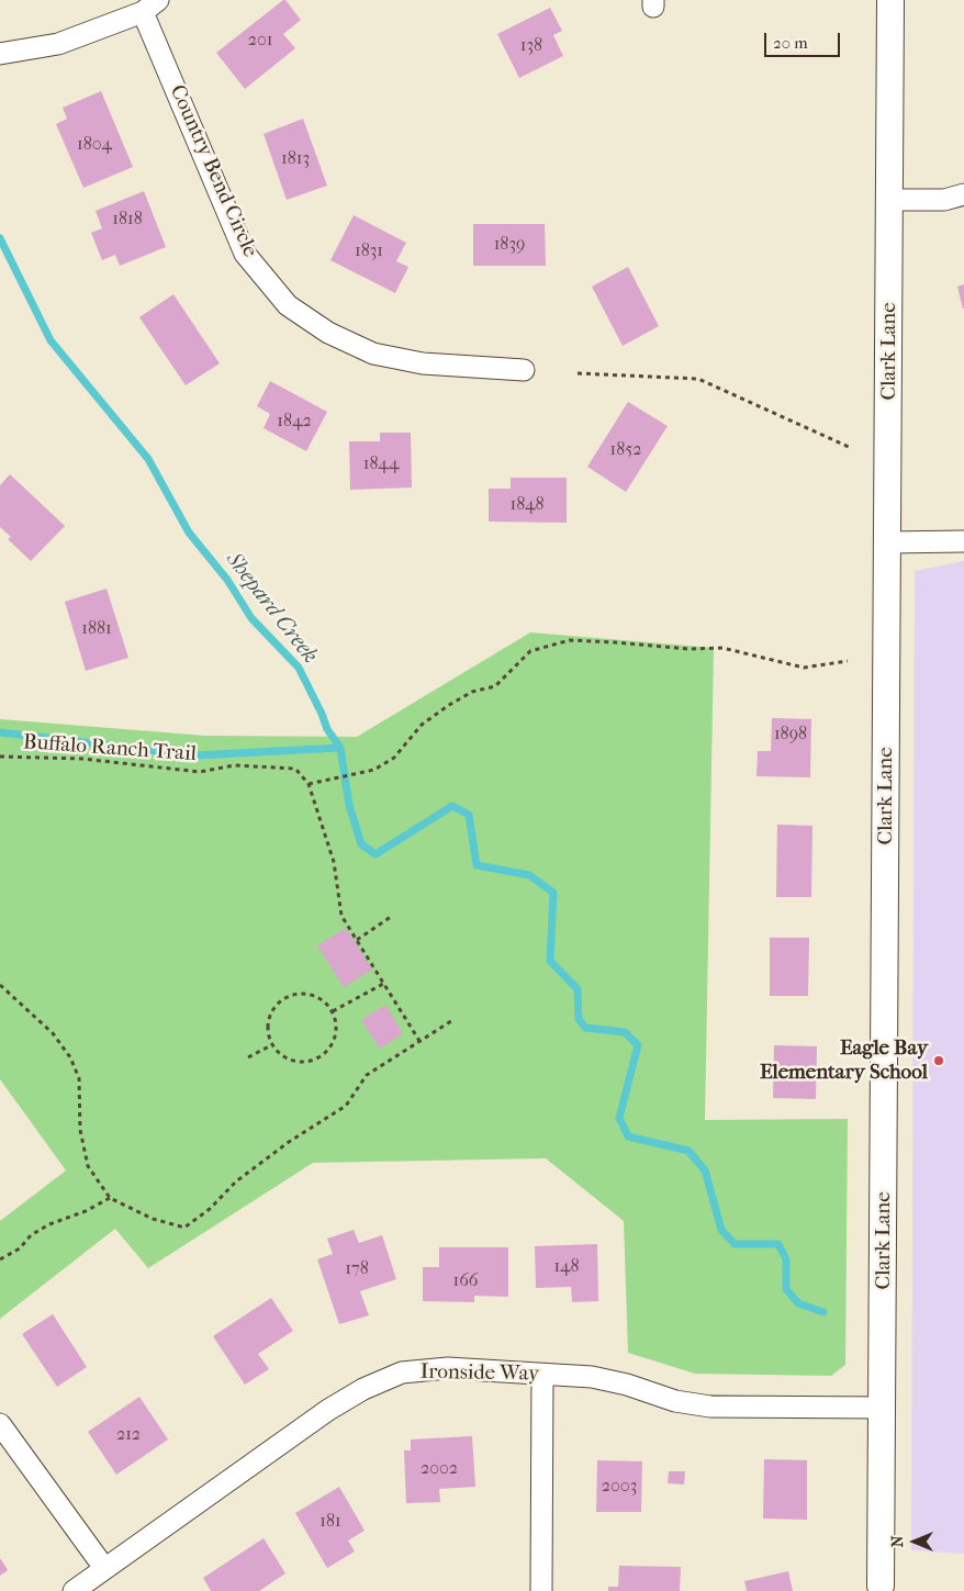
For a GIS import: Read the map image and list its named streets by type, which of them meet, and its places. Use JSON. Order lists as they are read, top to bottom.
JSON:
{
  "streets": {
    "street": ["Country Bend Circle", "Clark Lane", "Ironside Way"],
    "path": ["Buffalo Ranch Trail"]
  },
  "crossings": [
    ["Clark Lane", "Ironside Way"]
  ],
  "water": ["Shepard Creek"],
  "places": ["Eagle Bay Elementary School"],
  "house_numbers": [
    "201",
    "138",
    "1804",
    "1813",
    "1818",
    "1839",
    "1831",
    "1842",
    "1852",
    "1844",
    "1848",
    "1881",
    "1898",
    "148",
    "178",
    "166",
    "212",
    "2002",
    "2003",
    "181"
  ],
  "scale_bar": "20 m",
  "north": "left"
}
